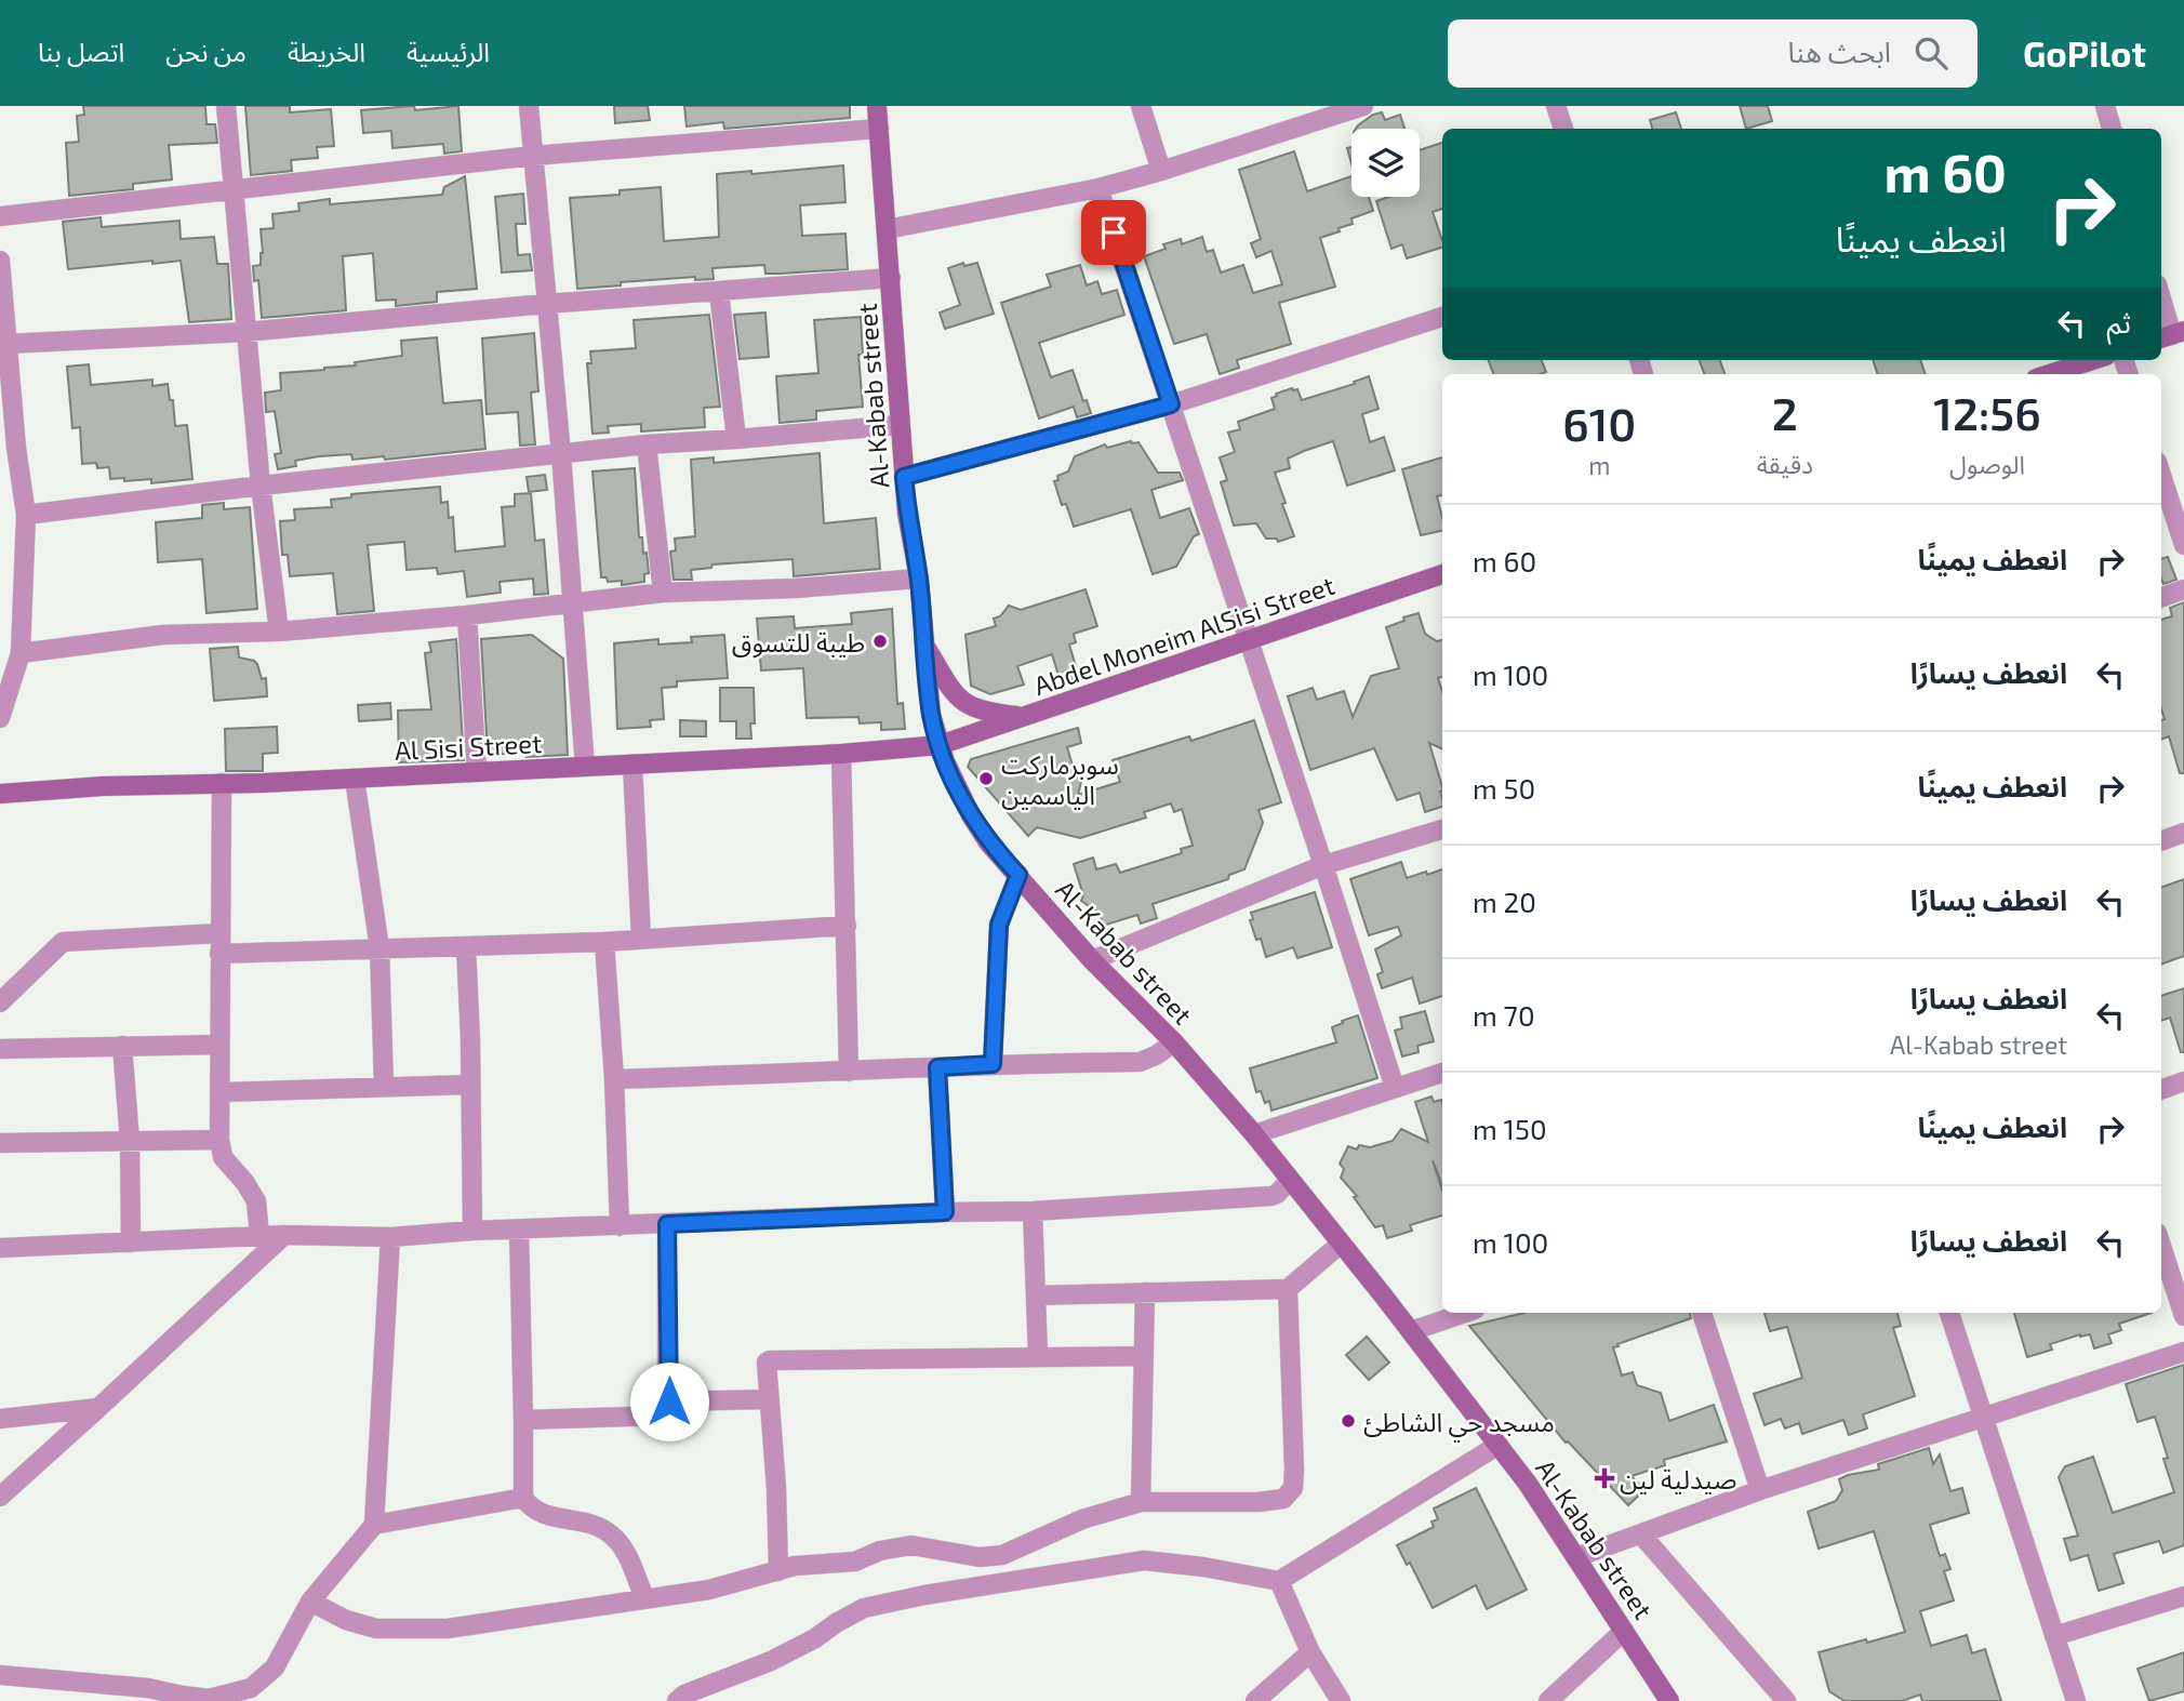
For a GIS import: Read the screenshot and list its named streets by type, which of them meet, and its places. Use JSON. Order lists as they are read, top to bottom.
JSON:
{
  "streets": {
    "main road": ["Al-Kabab street", "Abdel Moneim AlSisi Street", "Al Sisi Street"]
  },
  "crossings": [
    ["Al-Kabab street", "Abdel Moneim AlSisi Street"],
    ["Al-Kabab street", "Al Sisi Street"],
    ["Abdel Moneim AlSisi Street", "Al Sisi Street"]
  ],
  "places": {
    "other": ["طيبة للتسوق", "سوبرماركت الياسمين", "مسجد حي الشاطئ"],
    "health": ["صيدلية لين"]
  },
  "page": {
    "header": "GoPilot",
    "search": "ابحث هنا",
    "nav": [
      "الرئيسية",
      "الخريطة",
      "من نحن",
      "اتصل بنا"
    ],
    "turn": ["60 m", "انعطف يمينًا"],
    "then": "ثم",
    "eta": [
      "12:56",
      "الوصول",
      "2",
      "دقيقة",
      "610",
      "m"
    ],
    "list": [
      {
        "name": "انعطف يمينًا",
        "value": "60 m"
      },
      {
        "name": "انعطف يسارًا",
        "value": "100 m"
      },
      {
        "name": "انعطف يمينًا",
        "value": "50 m"
      },
      {
        "name": "انعطف يسارًا",
        "value": "20 m"
      },
      {
        "name": "انعطف يسارًا",
        "note": "Al-Kabab street",
        "value": "70 m"
      },
      {
        "name": "انعطف يمينًا",
        "value": "150 m"
      },
      {
        "name": "انعطف يسارًا",
        "value": "100 m"
      }
    ]
  }
}
